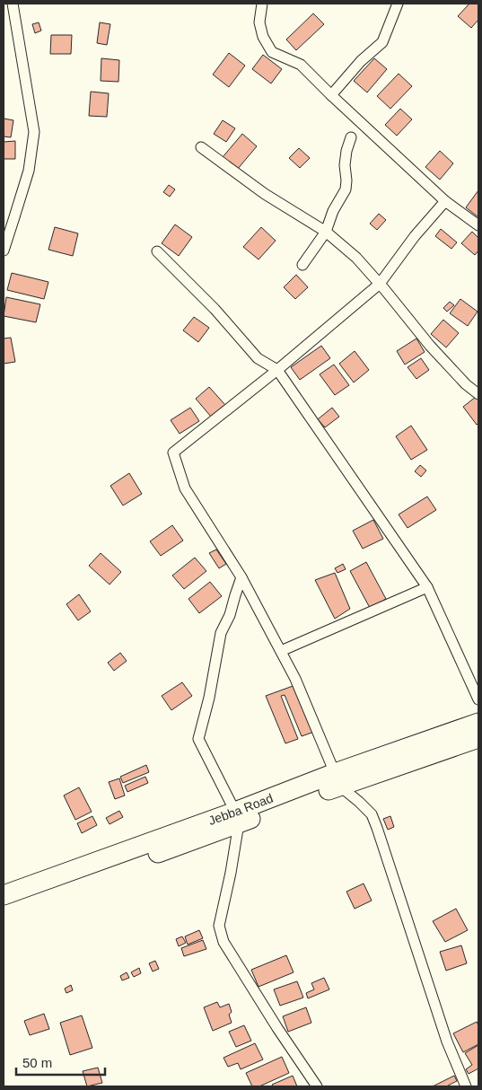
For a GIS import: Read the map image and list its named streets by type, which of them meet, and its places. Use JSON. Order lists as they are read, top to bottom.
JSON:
{
  "streets": {
    "highway": ["Jebba Road"]
  },
  "scale_bar": "50 m"
}
